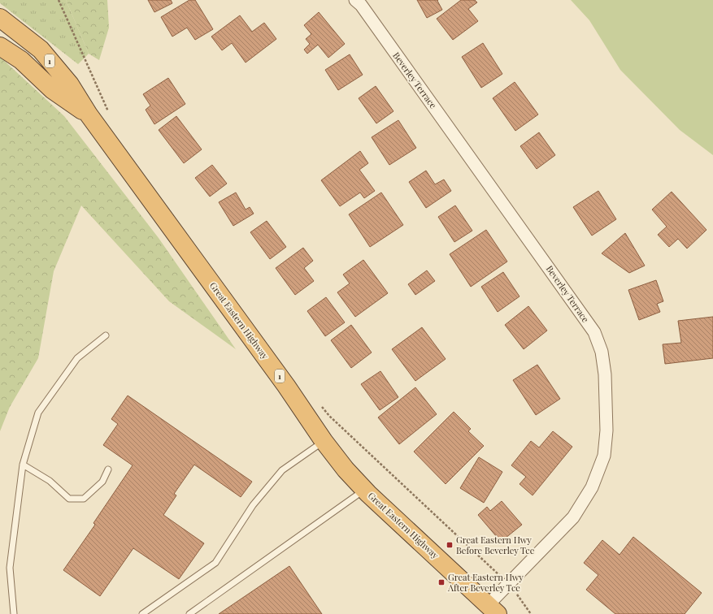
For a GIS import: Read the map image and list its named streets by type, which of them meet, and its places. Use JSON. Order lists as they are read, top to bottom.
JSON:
{
  "streets": {
    "highway": ["1", "Great Eastern Highway"],
    "street": ["Beverley Terrace"]
  },
  "crossings": [
    ["Beverley Terrace", "Great Eastern Highway"]
  ],
  "places": {
    "transit": ["Great Eastern Hwy Before Beverley Tce", "Great Eastern Hwy After Beverley Tce"]
  }
}
